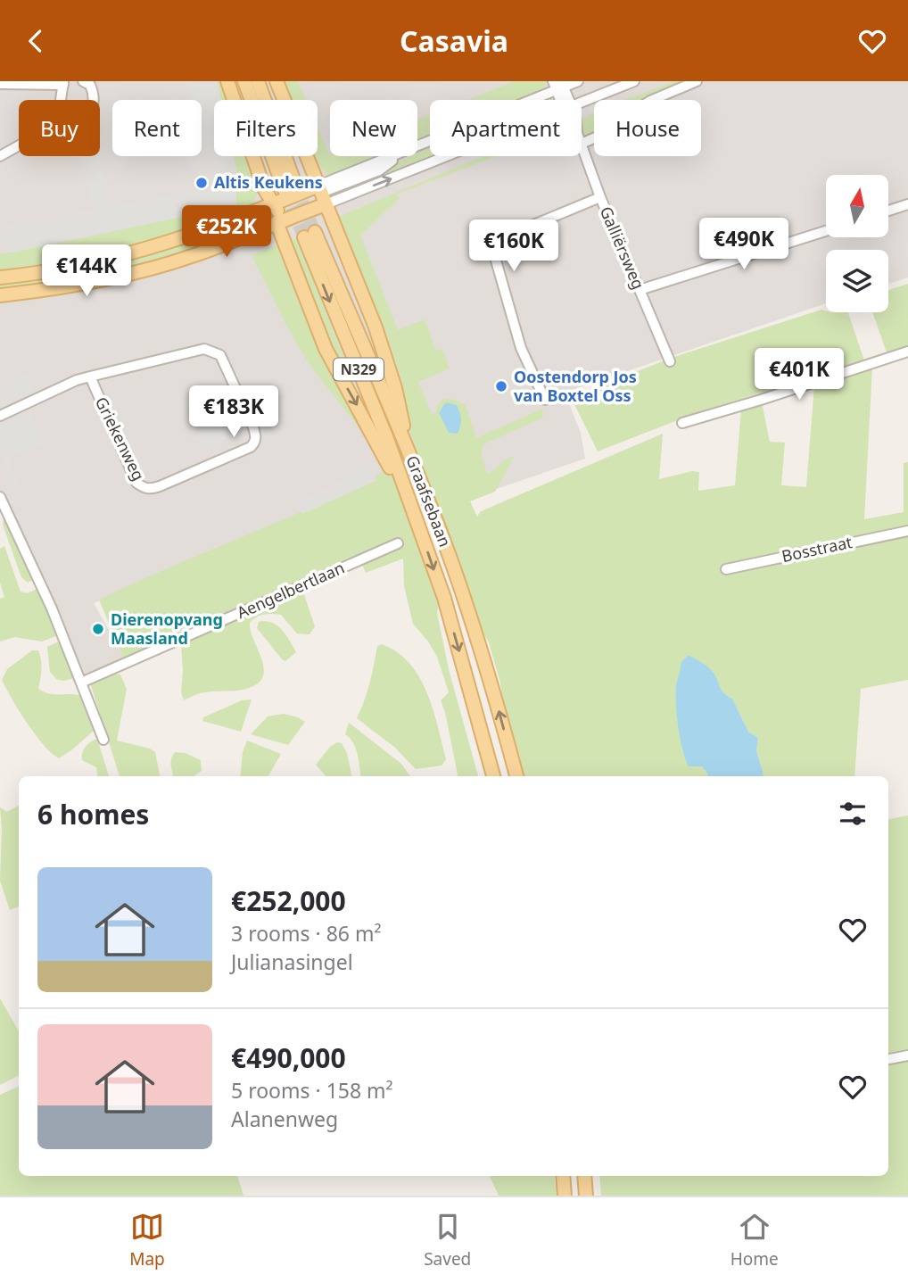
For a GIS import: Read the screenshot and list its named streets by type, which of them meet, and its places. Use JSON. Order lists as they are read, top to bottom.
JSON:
{
  "streets": {
    "main road": ["N329", "Graafsebaan"],
    "street": [
      "Galliërsweg",
      "Griekenweg",
      "Bosstraat",
      "Aengelbertlaan"
    ]
  },
  "crossings": [
    ["N329", "Graafsebaan"]
  ],
  "places": ["Altis Keukens", "Oostendorp Jos van Boxtel Oss", "Dierenopvang Maasland"],
  "north": "top",
  "page": {
    "header": "Casavia",
    "chip": [
      "Buy",
      "Rent",
      "Filters",
      "New",
      "Apartment",
      "House"
    ],
    "price": [
      "€252K",
      "€490K",
      "€160K",
      "€144K",
      "€401K",
      "€183K"
    ],
    "heading": "6 homes",
    "list": [
      {
        "name": "€252,000",
        "note": "3 rooms · 86 m² · Julianasingel"
      },
      {
        "name": "€490,000",
        "note": "5 rooms · 158 m² · Alanenweg"
      }
    ],
    "tabs": ["Map", "Saved", "Home"]
  }
}
